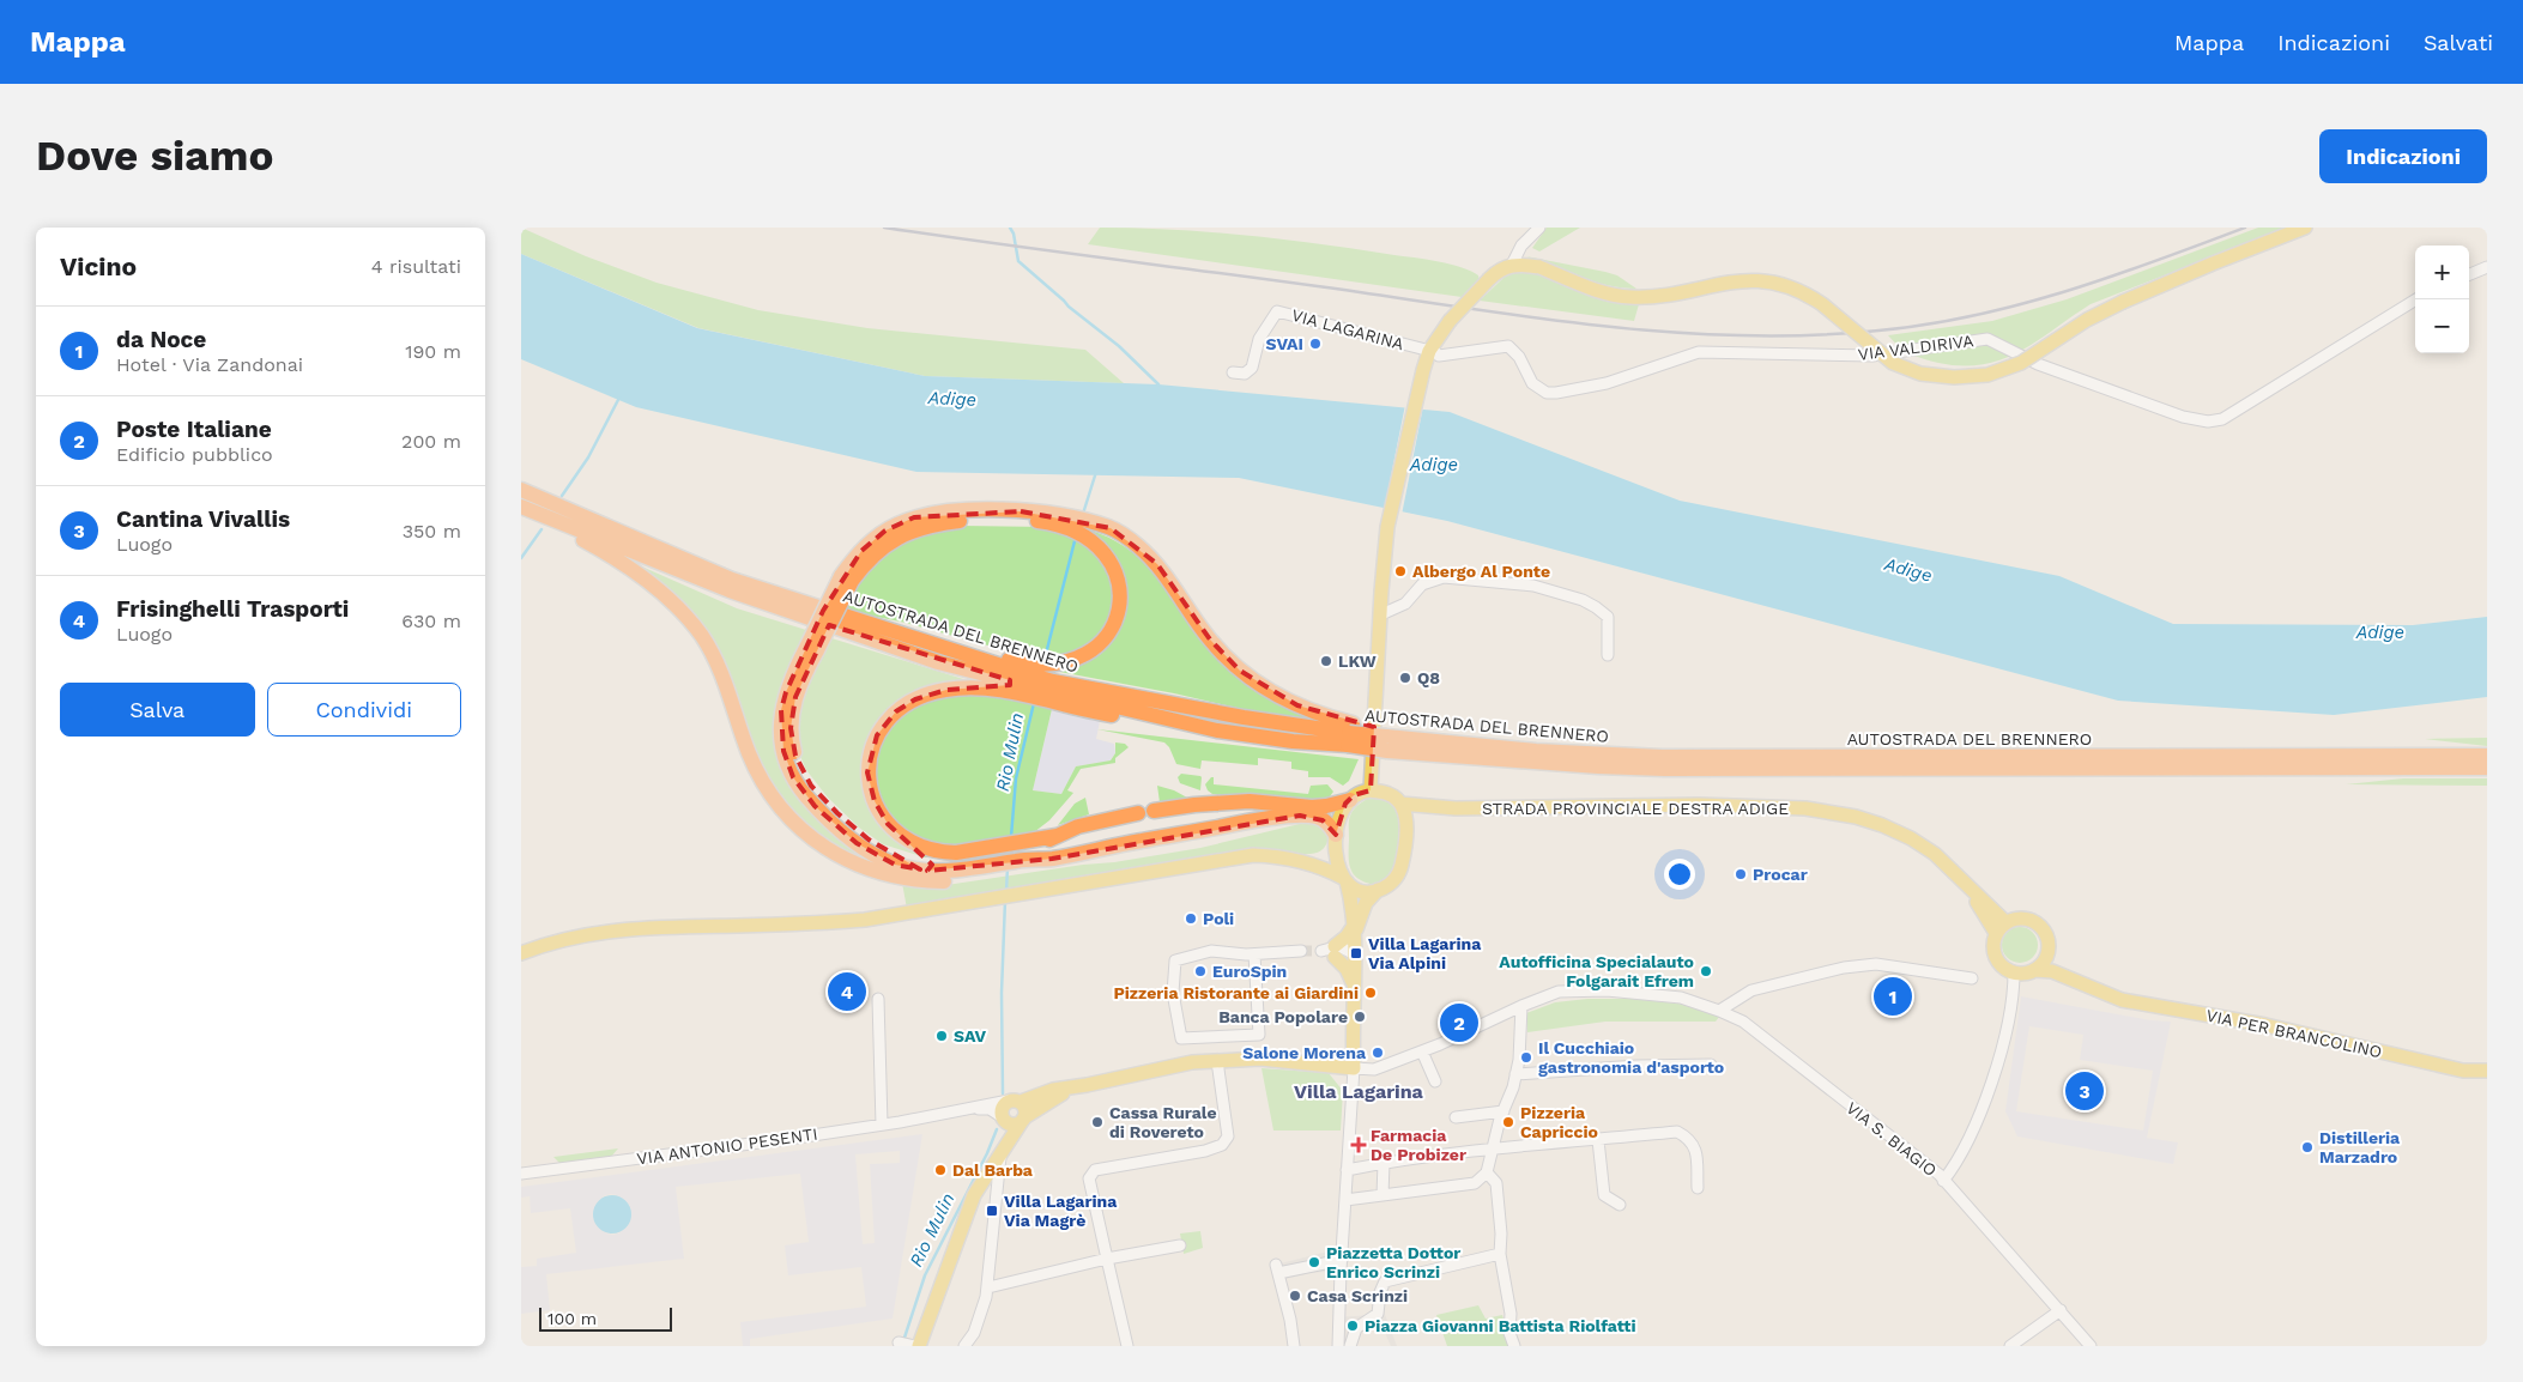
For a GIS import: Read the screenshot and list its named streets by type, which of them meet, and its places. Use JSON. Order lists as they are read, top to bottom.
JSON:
{
  "streets": {
    "highway": ["AUTOSTRADA DEL BRENNERO"],
    "main road": ["STRADA PROVINCIALE DESTRA ADIGE", "VIA PER BRANCOLINO"],
    "street": [
      "VIA LAGARINA",
      "VIA VALDIRIVA",
      "VIA S. BIAGIO",
      "VIA ANTONIO PESENTI"
    ]
  },
  "crossings": [
    ["VIA LAGARINA", "VIA VALDIRIVA"]
  ],
  "districts": ["Villa Lagarina"],
  "water": ["Adige", "Rio Mulin"],
  "places": {
    "other": [
      "SVAI",
      "Albergo Al Ponte",
      "LKW",
      "Q8",
      "Procar",
      "Poli",
      "EuroSpin",
      "Autofficina Specialauto Folgarait Efrem",
      "Pizzeria Ristorante ai Giardini",
      "Banca Popolare",
      "SAV",
      "Salone Morena",
      "Il Cucchiaio gastronomia d'asporto",
      "Cassa Rurale di Rovereto",
      "Pizzeria Capriccio",
      "Distilleria Marzadro",
      "Dal Barba",
      "Piazzetta Dottor Enrico Scrinzi",
      "Casa Scrinzi",
      "Piazza Giovanni Battista Riolfatti"
    ],
    "transit": ["Villa Lagarina Via Alpini", "Villa Lagarina Via Magrè"],
    "health": ["Farmacia De Probizer"]
  },
  "scale_bar": "100 m",
  "page": {
    "header": "Mappa",
    "nav": ["Mappa", "Indicazioni", "Salvati"],
    "buttons": [
      "Indicazioni",
      ["Salva", "Condividi"]
    ],
    "title": "Dove siamo",
    "heading": ["Vicino", "4 risultati"],
    "map_buttons": ["+", "−"],
    "list": [
      {
        "mark": "1",
        "name": "da Noce",
        "note": "Hotel · Via Zandonai",
        "value": "190 m"
      },
      {
        "mark": "2",
        "name": "Poste Italiane",
        "note": "Edificio pubblico",
        "value": "200 m"
      },
      {
        "mark": "3",
        "name": "Cantina Vivallis",
        "note": "Luogo",
        "value": "350 m"
      },
      {
        "mark": "4",
        "name": "Frisinghelli Trasporti",
        "note": "Luogo",
        "value": "630 m"
      }
    ],
    "pins": [
      "4",
      "1",
      "2",
      "3"
    ],
    "scale": "100 m"
  }
}
